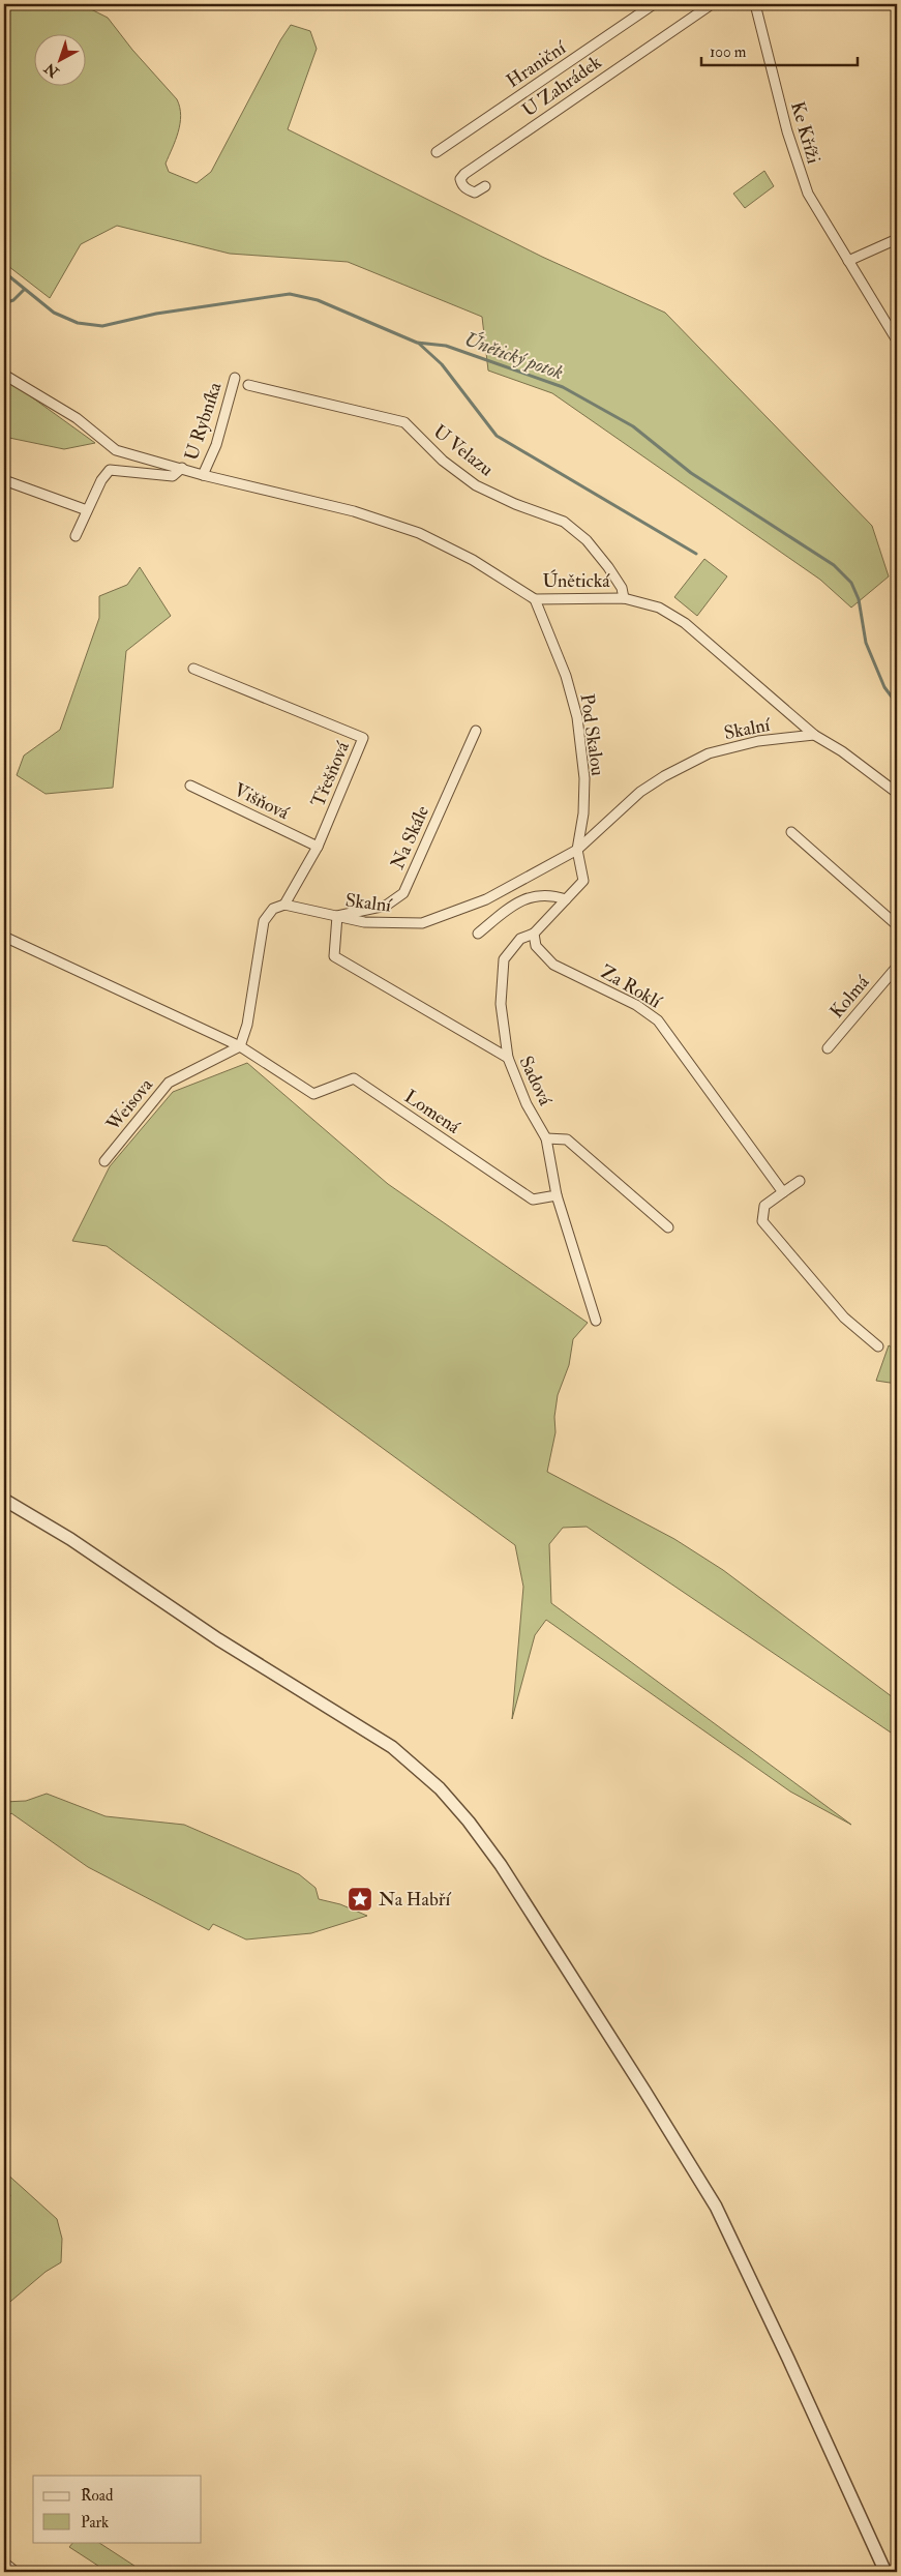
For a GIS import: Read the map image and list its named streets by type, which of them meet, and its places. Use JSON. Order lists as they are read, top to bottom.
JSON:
{
  "streets": {
    "street": [
      "Hraniční",
      "U Zahrádek",
      "Ke Kříži",
      "U Rybníka",
      "U Velazu",
      "Únětická",
      "Skalní",
      "Pod Skalou",
      "Třešňová",
      "Višňová",
      "Na Skále",
      "Za Roklí",
      "Kolmá",
      "Sadová",
      "Weisova",
      "Lomená"
    ]
  },
  "crossings": [
    ["U Rybníka", "Únětická"],
    ["U Velazu", "Únětická"],
    ["Únětická", "Skalní"],
    ["Únětická", "Pod Skalou"],
    ["Skalní", "Pod Skalou"],
    ["Skalní", "Třešňová"],
    ["Skalní", "Na Skále"],
    ["Skalní", "Sadová"],
    ["Třešňová", "Višňová"],
    ["Na Skále", "Sadová"],
    ["Weisova", "Lomená"]
  ],
  "water": ["Únětický potok"],
  "places": {
    "place": ["Na Habří"]
  },
  "legend": ["Road", "Park"],
  "scale_bar": "100 m",
  "north": "bottom left"
}
